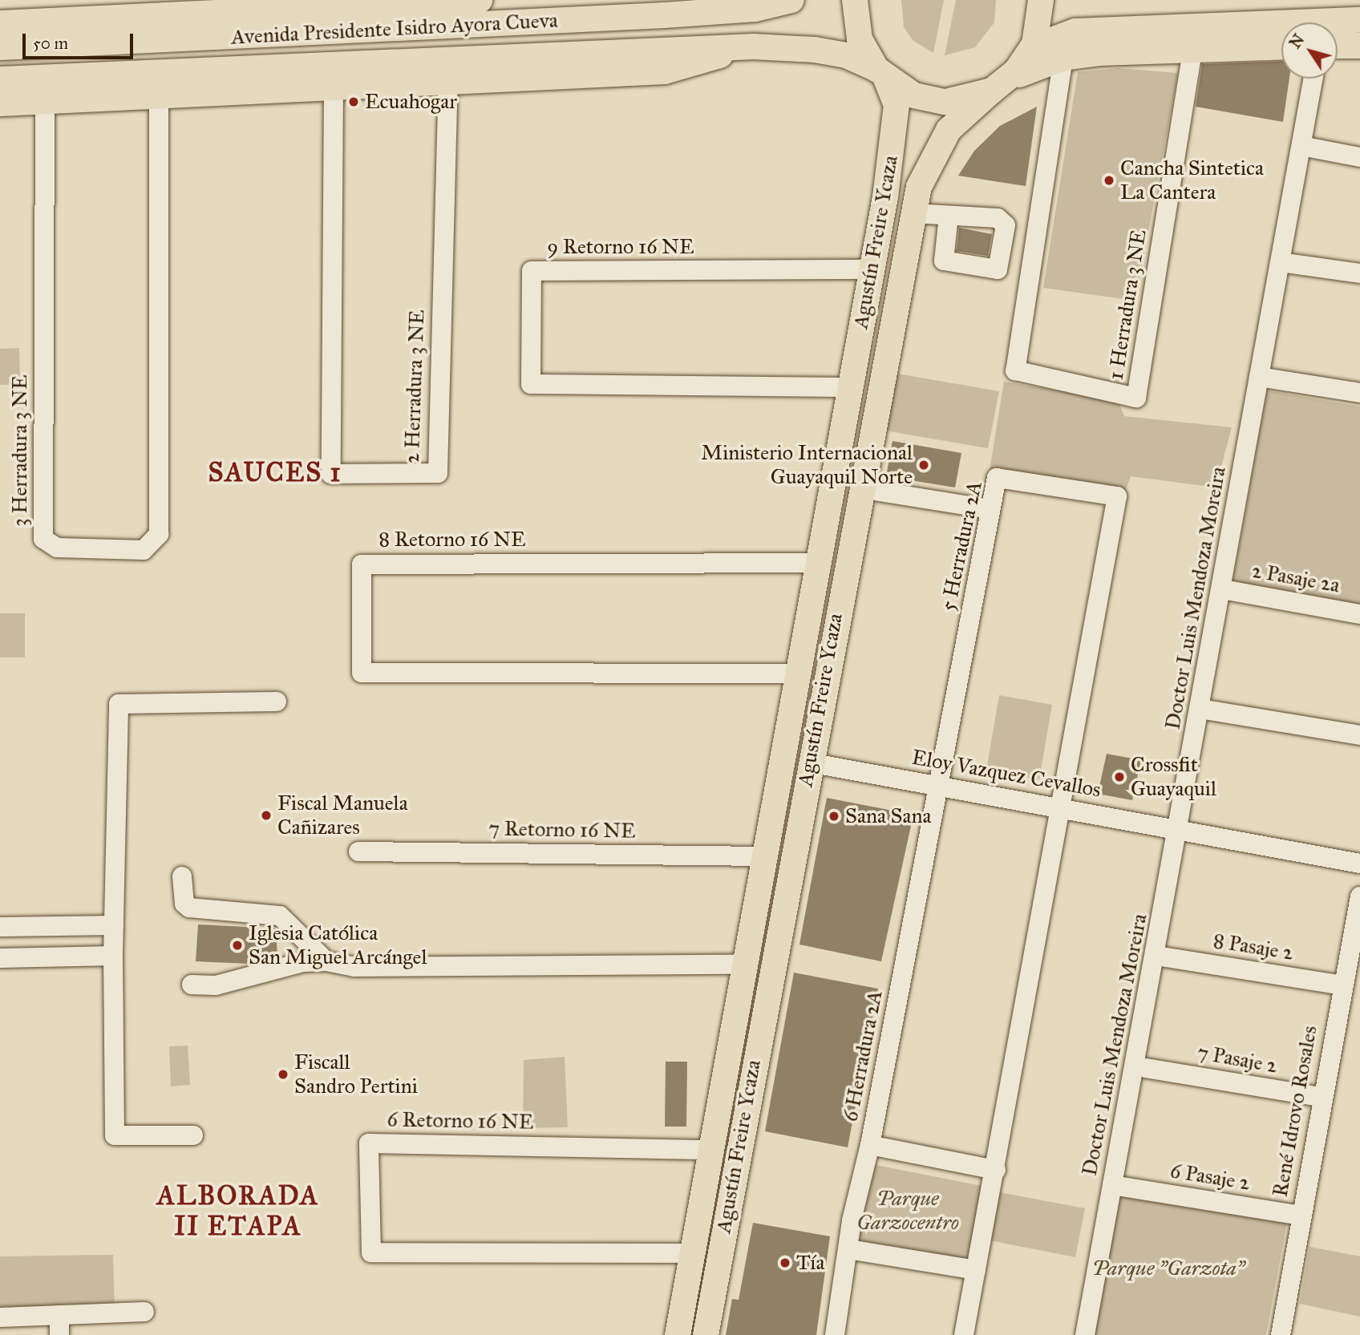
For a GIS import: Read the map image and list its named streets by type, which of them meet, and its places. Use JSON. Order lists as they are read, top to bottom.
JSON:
{
  "streets": {
    "main road": ["Avenida Presidente Isidro Ayora Cueva", "Agustín Freire Ycaza"],
    "street": [
      "9 Retorno 16 NE",
      "1 Herradura 3 NE",
      "2 Herradura 3 NE",
      "3 Herradura 3 NE",
      "8 Retorno 16 NE",
      "5 Herradura 2A",
      "2 Pasaje 2a",
      "Doctor Luis Mendoza Moreira",
      "Eloy Vazquez Cevallos",
      "7 Retorno 16 NE",
      "8 Pasaje 2",
      "6 Herradura 2A",
      "7 Pasaje 2",
      "René Idrovo Rosales",
      "6 Retorno 16 NE",
      "6 Pasaje 2"
    ]
  },
  "crossings": [
    ["Avenida Presidente Isidro Ayora Cueva", "Agustín Freire Ycaza"],
    ["Avenida Presidente Isidro Ayora Cueva", "2 Herradura 3 NE"],
    ["Avenida Presidente Isidro Ayora Cueva", "3 Herradura 3 NE"],
    ["Agustín Freire Ycaza", "9 Retorno 16 NE"],
    ["Agustín Freire Ycaza", "8 Retorno 16 NE"],
    ["Agustín Freire Ycaza", "Eloy Vazquez Cevallos"],
    ["Agustín Freire Ycaza", "7 Retorno 16 NE"],
    ["Agustín Freire Ycaza", "6 Retorno 16 NE"],
    ["5 Herradura 2A", "Eloy Vazquez Cevallos"],
    ["5 Herradura 2A", "6 Herradura 2A"],
    ["2 Pasaje 2a", "Doctor Luis Mendoza Moreira"],
    ["Doctor Luis Mendoza Moreira", "Eloy Vazquez Cevallos"],
    ["Doctor Luis Mendoza Moreira", "8 Pasaje 2"],
    ["Doctor Luis Mendoza Moreira", "6 Pasaje 2"],
    ["Eloy Vazquez Cevallos", "6 Herradura 2A"],
    ["8 Pasaje 2", "René Idrovo Rosales"],
    ["7 Pasaje 2", "René Idrovo Rosales"],
    ["René Idrovo Rosales", "6 Pasaje 2"]
  ],
  "districts": ["SAUCES 1", "ALBORADA II ETAPA"],
  "parks": ["Parque Garzocentro", "Parque \"Garzota\""],
  "places": [
    "Ecuahogar",
    "Cancha Sintetica La Cantera",
    "Ministerio Internacional Guayaquil Norte",
    "Crossfit Guayaquil",
    "Fiscal Manuela Cañizares",
    "Sana Sana",
    "Iglesia Católica San Miguel Arcángel",
    "Fiscall Sandro Pertini",
    "Tía"
  ],
  "scale_bar": "50 m",
  "north": "top left"
}
